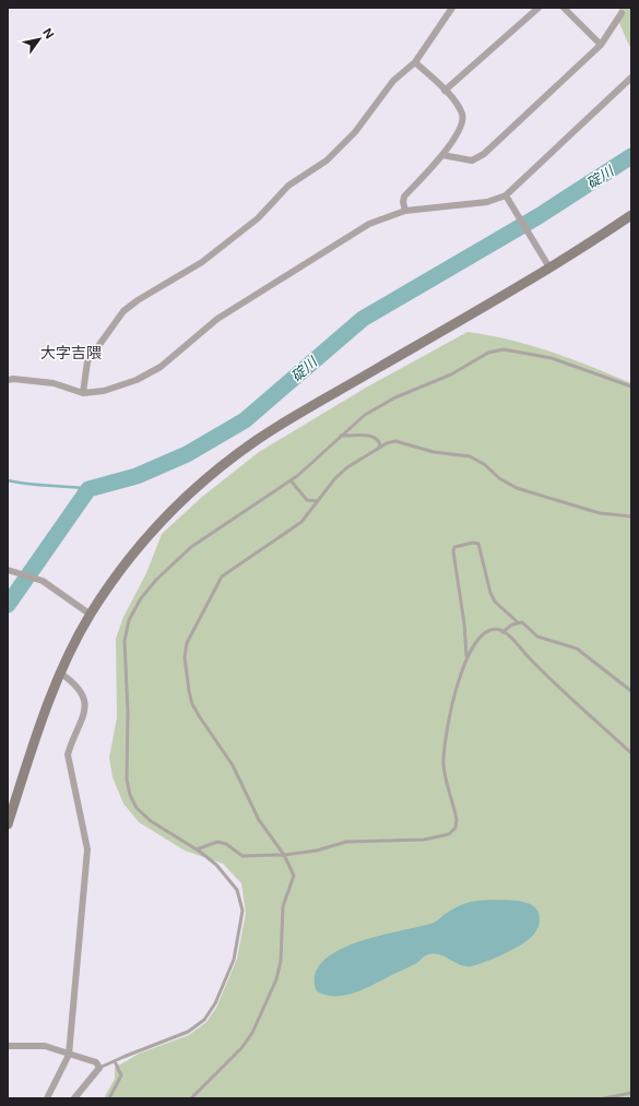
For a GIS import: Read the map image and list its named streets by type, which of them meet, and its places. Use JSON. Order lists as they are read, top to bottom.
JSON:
{
  "districts": ["大字吉隈"],
  "water": ["碇川"],
  "north": "top right"
}
